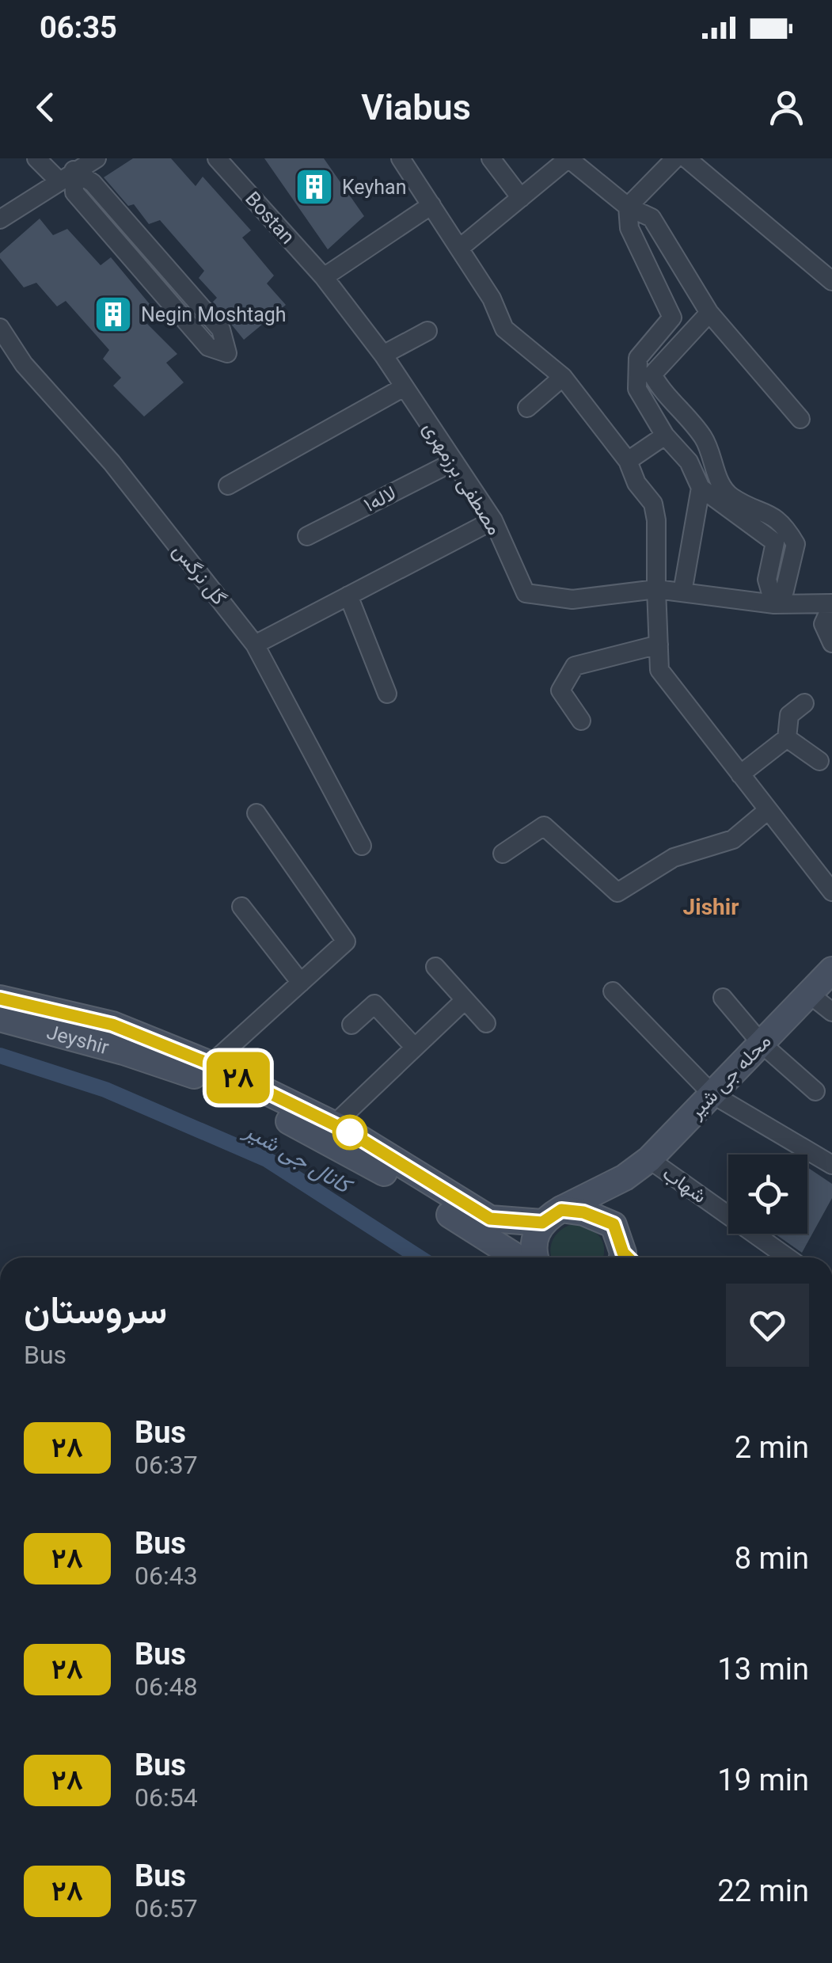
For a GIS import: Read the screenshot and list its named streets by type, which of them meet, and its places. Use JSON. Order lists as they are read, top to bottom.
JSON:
{
  "streets": {
    "main road": ["Jeyshir", "محله جی شیر"],
    "street": [
      "Bostan",
      "مصطفی برزمهری",
      "لاله۱",
      "گل نرگس",
      "شهاب"
    ]
  },
  "crossings": [
    ["Bostan", "مصطفی برزمهری"],
    ["مصطفی برزمهری", "لاله۱"],
    ["Jeyshir", "محله جی شیر"],
    ["محله جی شیر", "شهاب"]
  ],
  "districts": ["Jishir"],
  "water": ["کانال جی شیر"],
  "places": {
    "building": ["Keyhan", "Negin Moshtagh"]
  },
  "lines": ["bus line ۲۸"],
  "page": {
    "status": "06:35",
    "header": "Viabus",
    "on_map": "۲۸",
    "heading": ["سروستان", "Bus"],
    "list": [
      {
        "mark": "۲۸",
        "name": "Bus",
        "note": "06:37",
        "value": "2 min"
      },
      {
        "mark": "۲۸",
        "name": "Bus",
        "note": "06:43",
        "value": "8 min"
      },
      {
        "mark": "۲۸",
        "name": "Bus",
        "note": "06:48",
        "value": "13 min"
      },
      {
        "mark": "۲۸",
        "name": "Bus",
        "note": "06:54",
        "value": "19 min"
      },
      {
        "mark": "۲۸",
        "name": "Bus",
        "note": "06:57",
        "value": "22 min"
      }
    ]
  }
}
